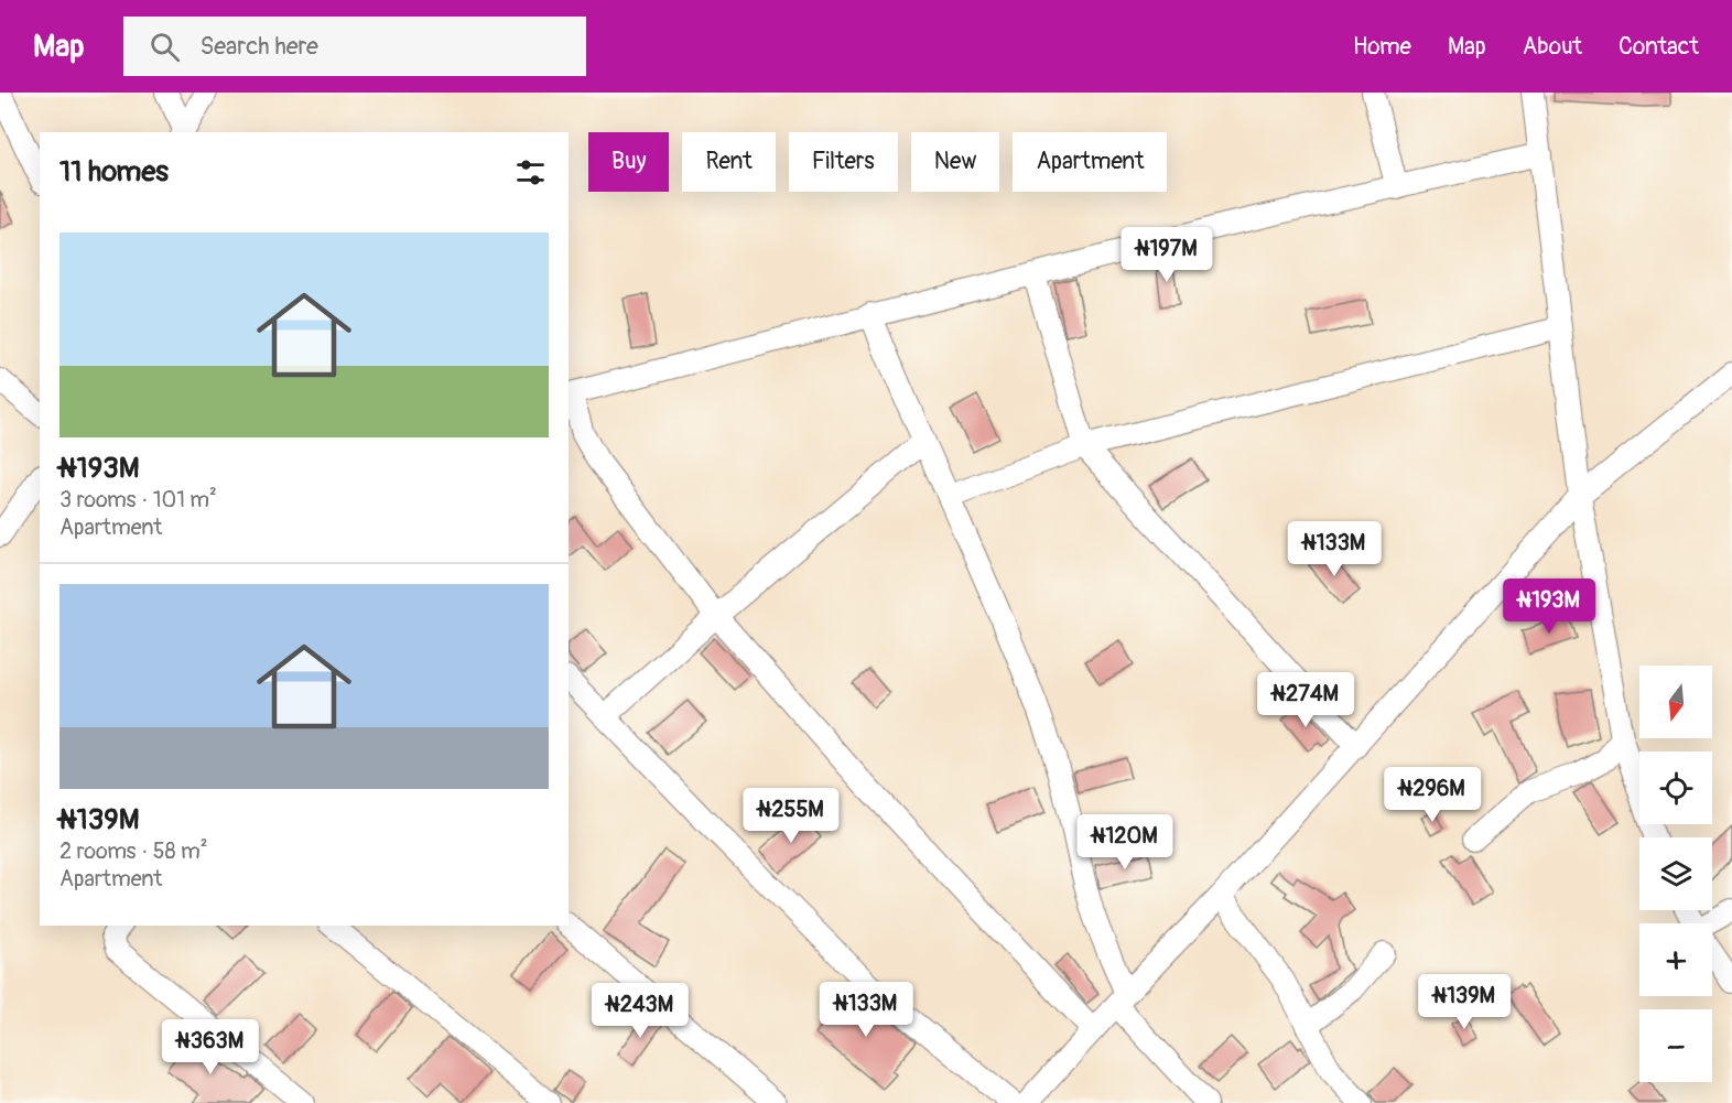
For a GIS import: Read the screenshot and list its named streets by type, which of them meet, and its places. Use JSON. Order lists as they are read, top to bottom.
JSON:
{
  "north": "bottom",
  "page": {
    "header": "Map",
    "search": "Search here",
    "nav": [
      "Home",
      "Map",
      "About",
      "Contact"
    ],
    "chip": [
      "Buy",
      "Rent",
      "Filters",
      "New",
      "Apartment"
    ],
    "heading": "11 homes",
    "list": [
      {
        "name": "₦193M",
        "note": "3 rooms · 101 m² · Apartment"
      },
      {
        "name": "₦139M",
        "note": "2 rooms · 58 m² · Apartment"
      }
    ],
    "price": [
      "₦197M",
      "₦133M",
      "₦193M",
      "₦274M",
      "₦296M",
      "₦255M",
      "₦120M",
      "₦139M",
      "₦133M",
      "₦243M",
      "₦363M"
    ],
    "map_buttons": ["+", "−"]
  }
}
